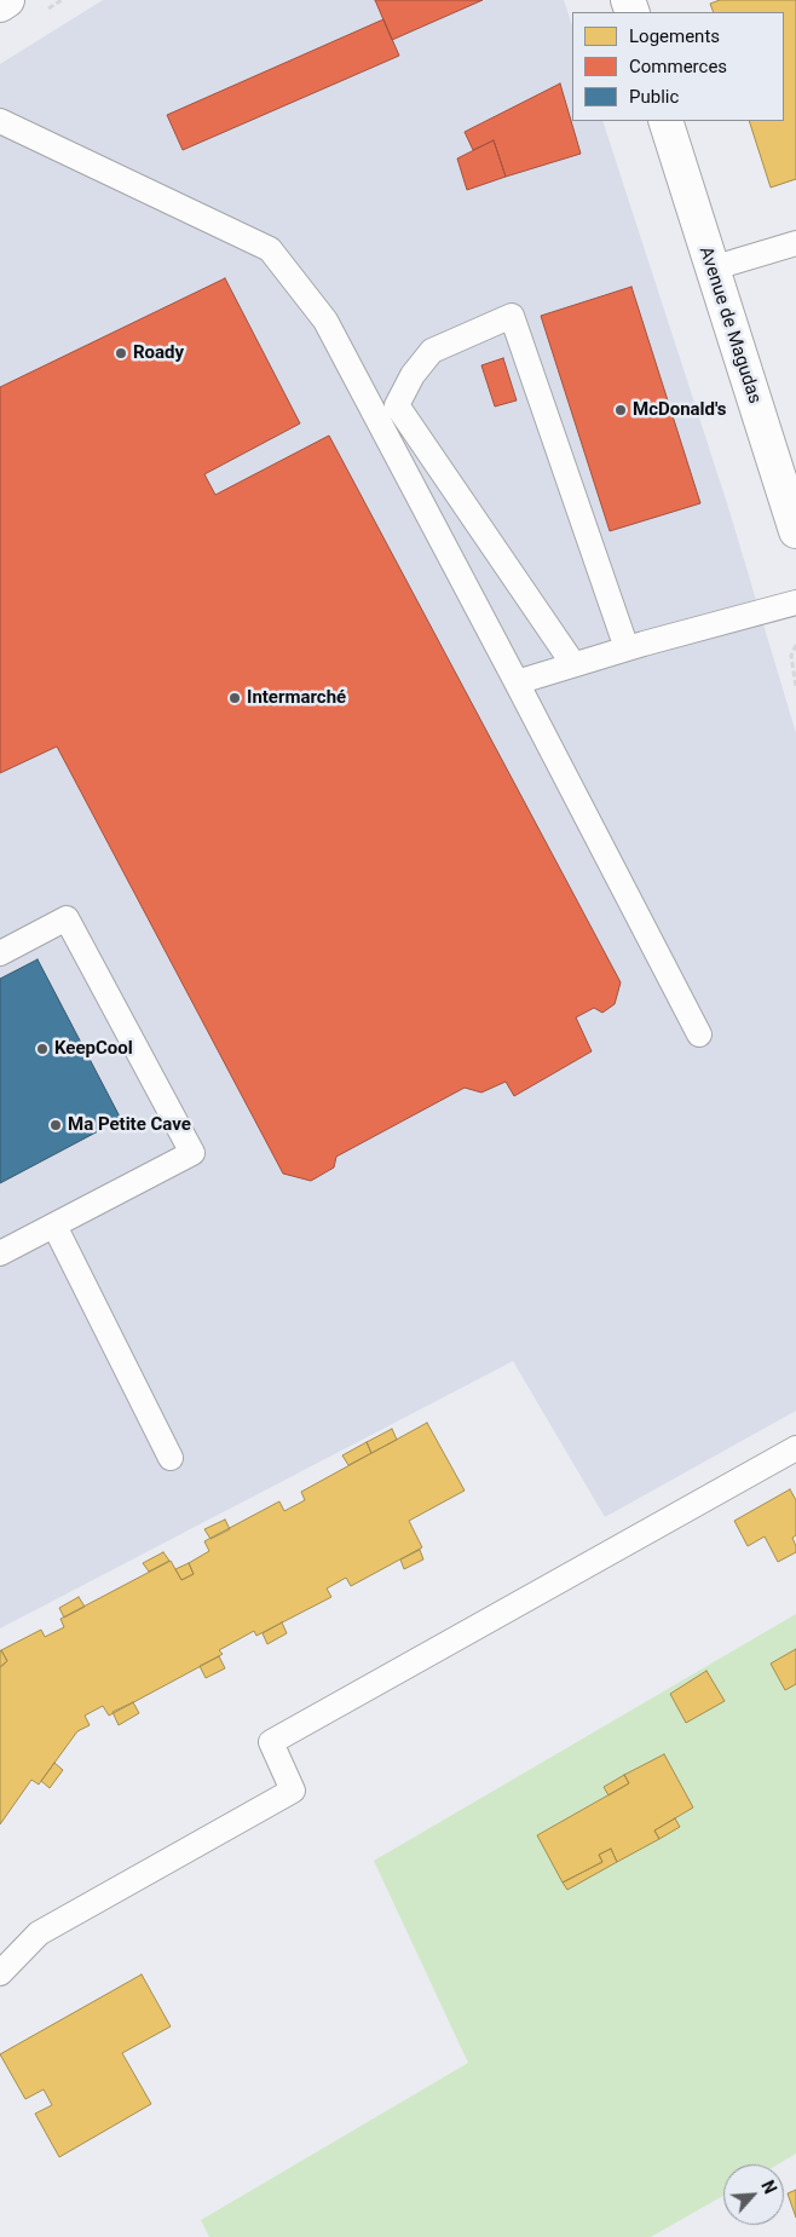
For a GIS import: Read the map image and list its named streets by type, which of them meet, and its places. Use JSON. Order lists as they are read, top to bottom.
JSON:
{
  "streets": {
    "main road": ["Avenue de Magudas"]
  },
  "places": [
    "Roady",
    "McDonald's",
    "Intermarché",
    "KeepCool",
    "Ma Petite Cave"
  ],
  "legend": ["Logements", "Commerces", "Public"],
  "north": "top right"
}
